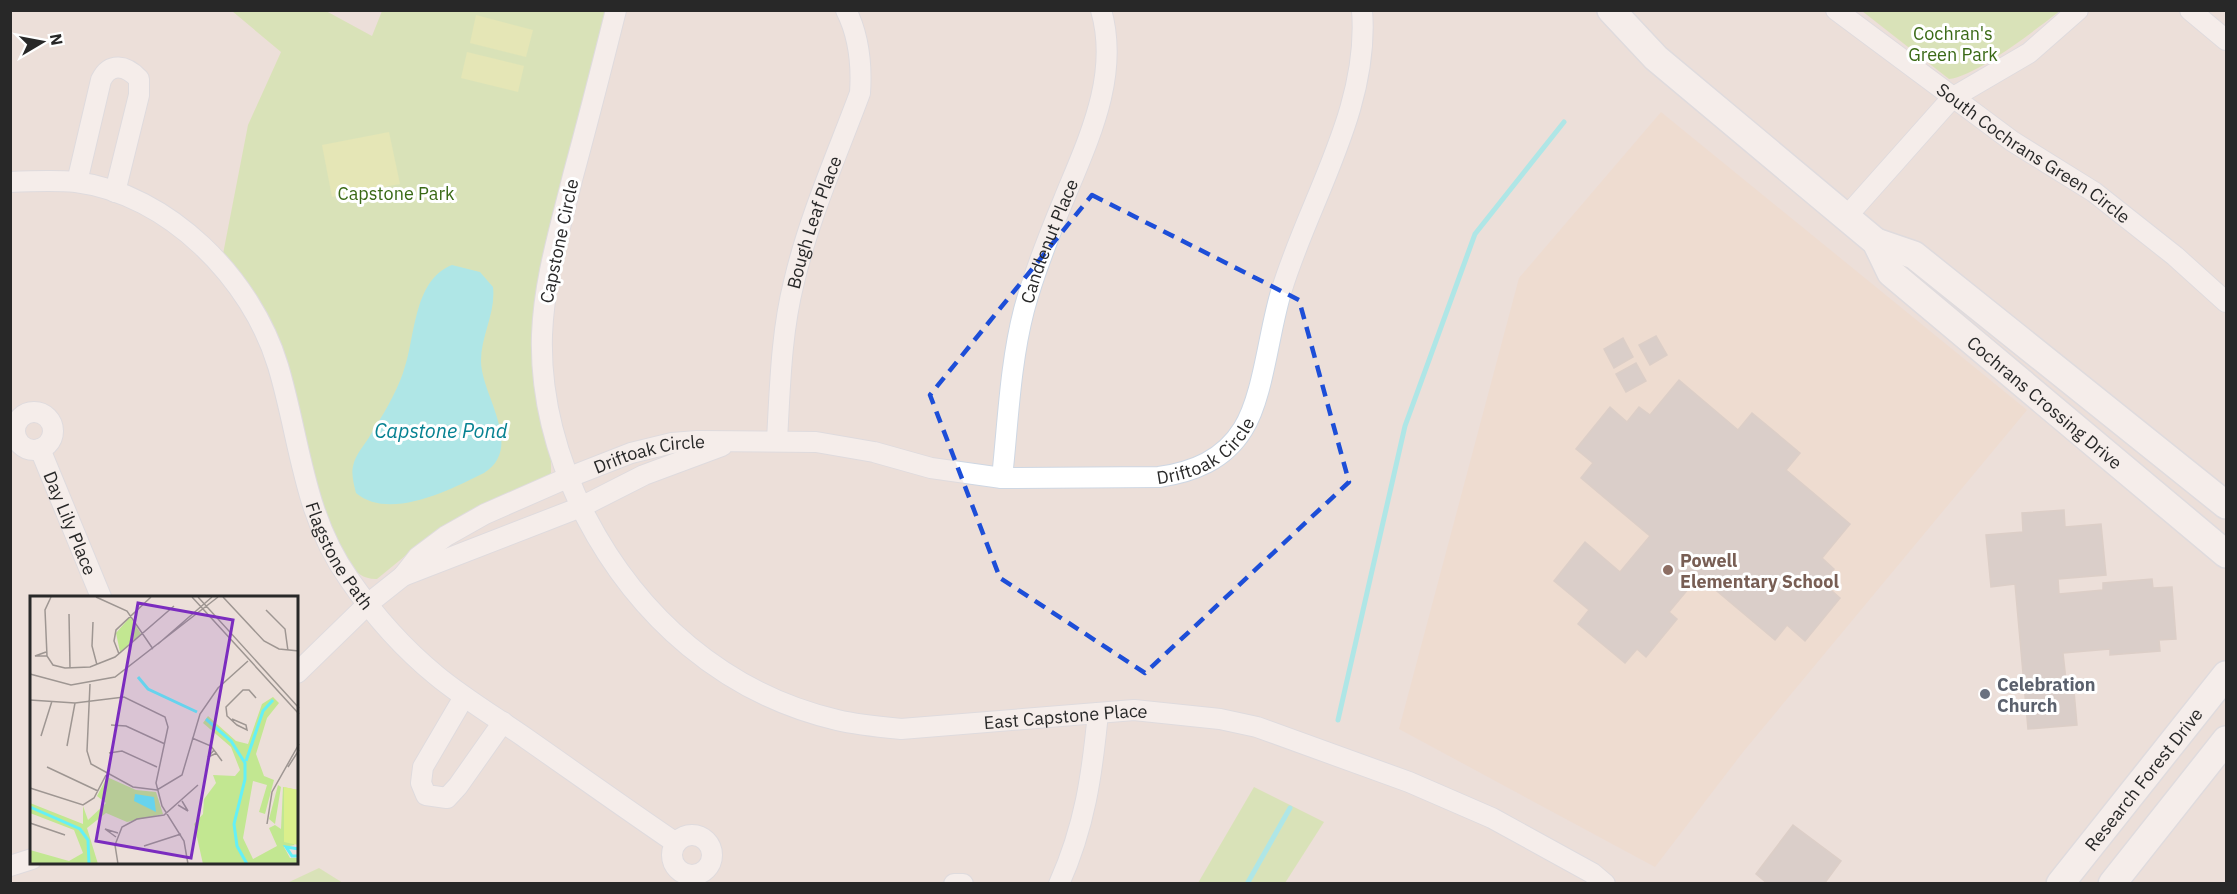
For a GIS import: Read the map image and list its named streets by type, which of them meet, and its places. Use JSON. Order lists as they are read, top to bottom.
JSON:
{
  "streets": {
    "street": [
      "South Cochrans Green Circle",
      "Bough Leaf Place",
      "Capstone Circle",
      "Candlenut Place",
      "Cochrans Crossing Drive",
      "Driftoak Circle",
      "Day Lily Place",
      "Flagstone Path",
      "East Capstone Place",
      "Research Forest Drive"
    ]
  },
  "crossings": [
    ["Bough Leaf Place", "Driftoak Circle"],
    ["Capstone Circle", "Driftoak Circle"],
    ["Capstone Circle", "East Capstone Place"],
    ["Candlenut Place", "Driftoak Circle"],
    ["Driftoak Circle", "East Capstone Place"]
  ],
  "water": ["Capstone Pond"],
  "parks": ["Cochran's Green Park", "Capstone Park"],
  "places": ["Powell Elementary School", "Celebration Church"],
  "north": "right"
}
